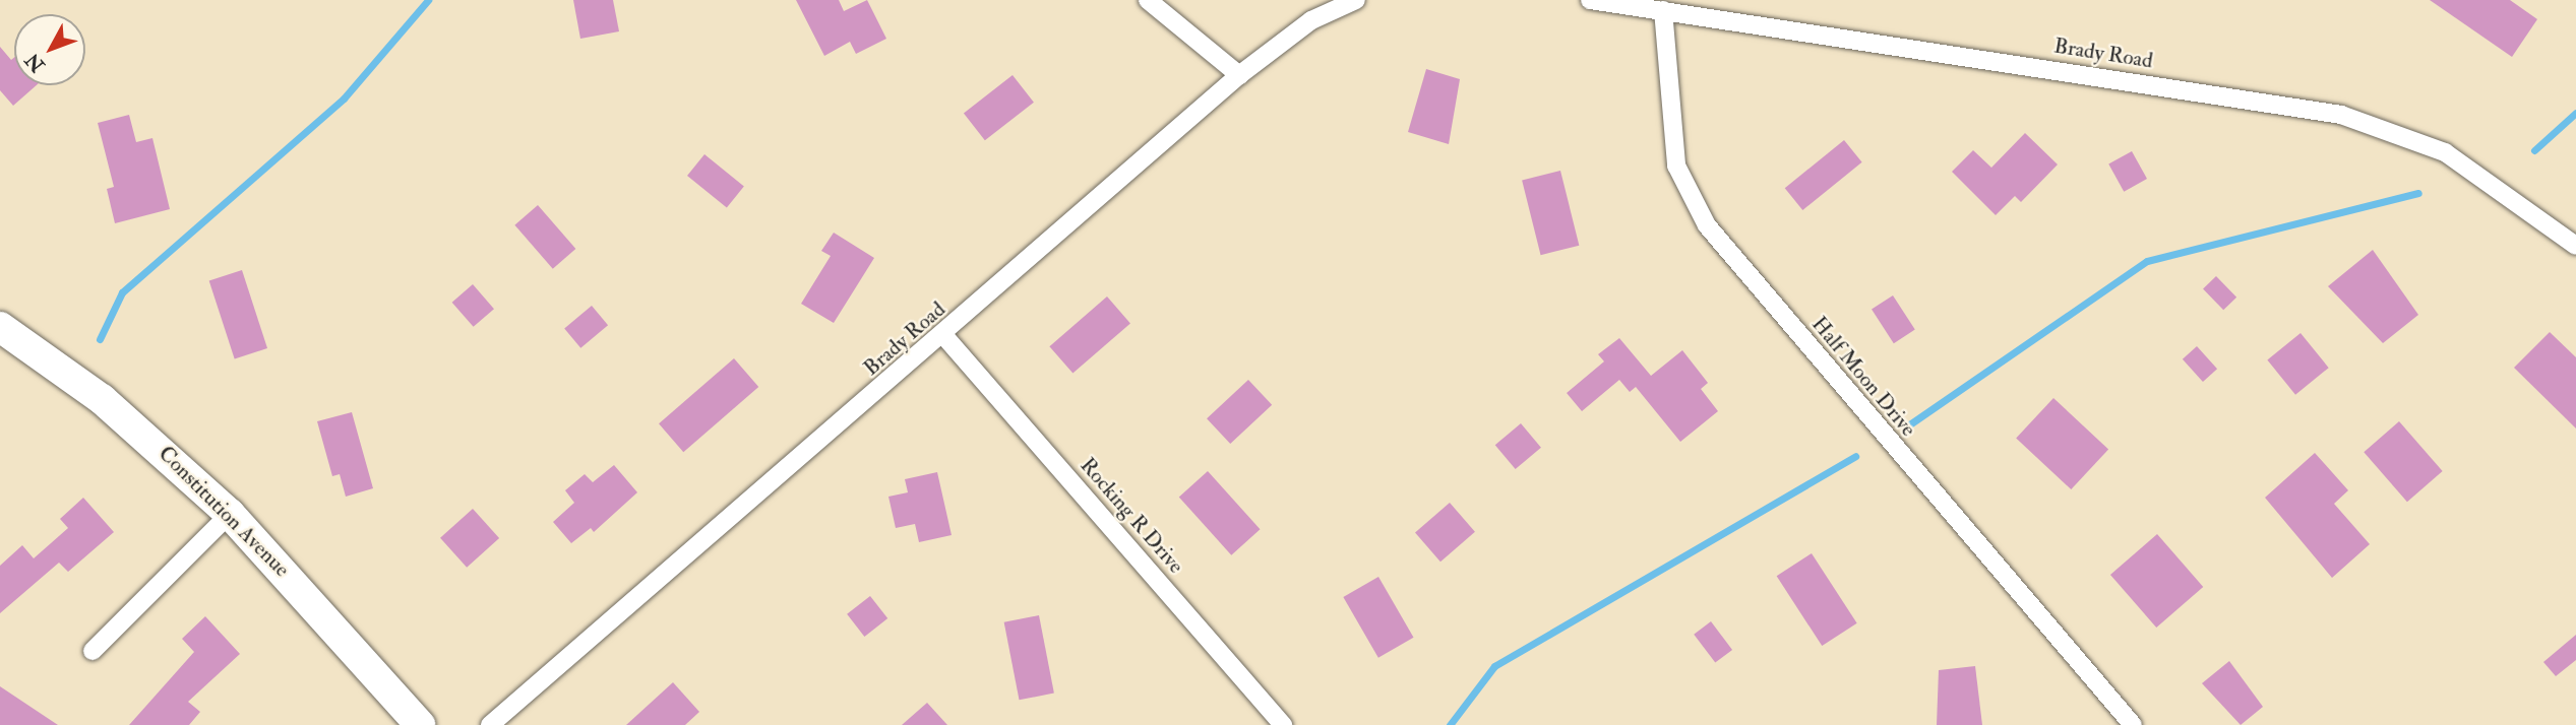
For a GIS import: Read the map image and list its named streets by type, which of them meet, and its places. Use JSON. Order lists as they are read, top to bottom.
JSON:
{
  "streets": {
    "main road": ["Constitution Avenue"],
    "street": ["Brady Road", "Half Moon Drive", "Rocking R Drive"]
  },
  "crossings": [
    ["Brady Road", "Half Moon Drive"],
    ["Brady Road", "Rocking R Drive"]
  ],
  "north": "bottom left"
}
